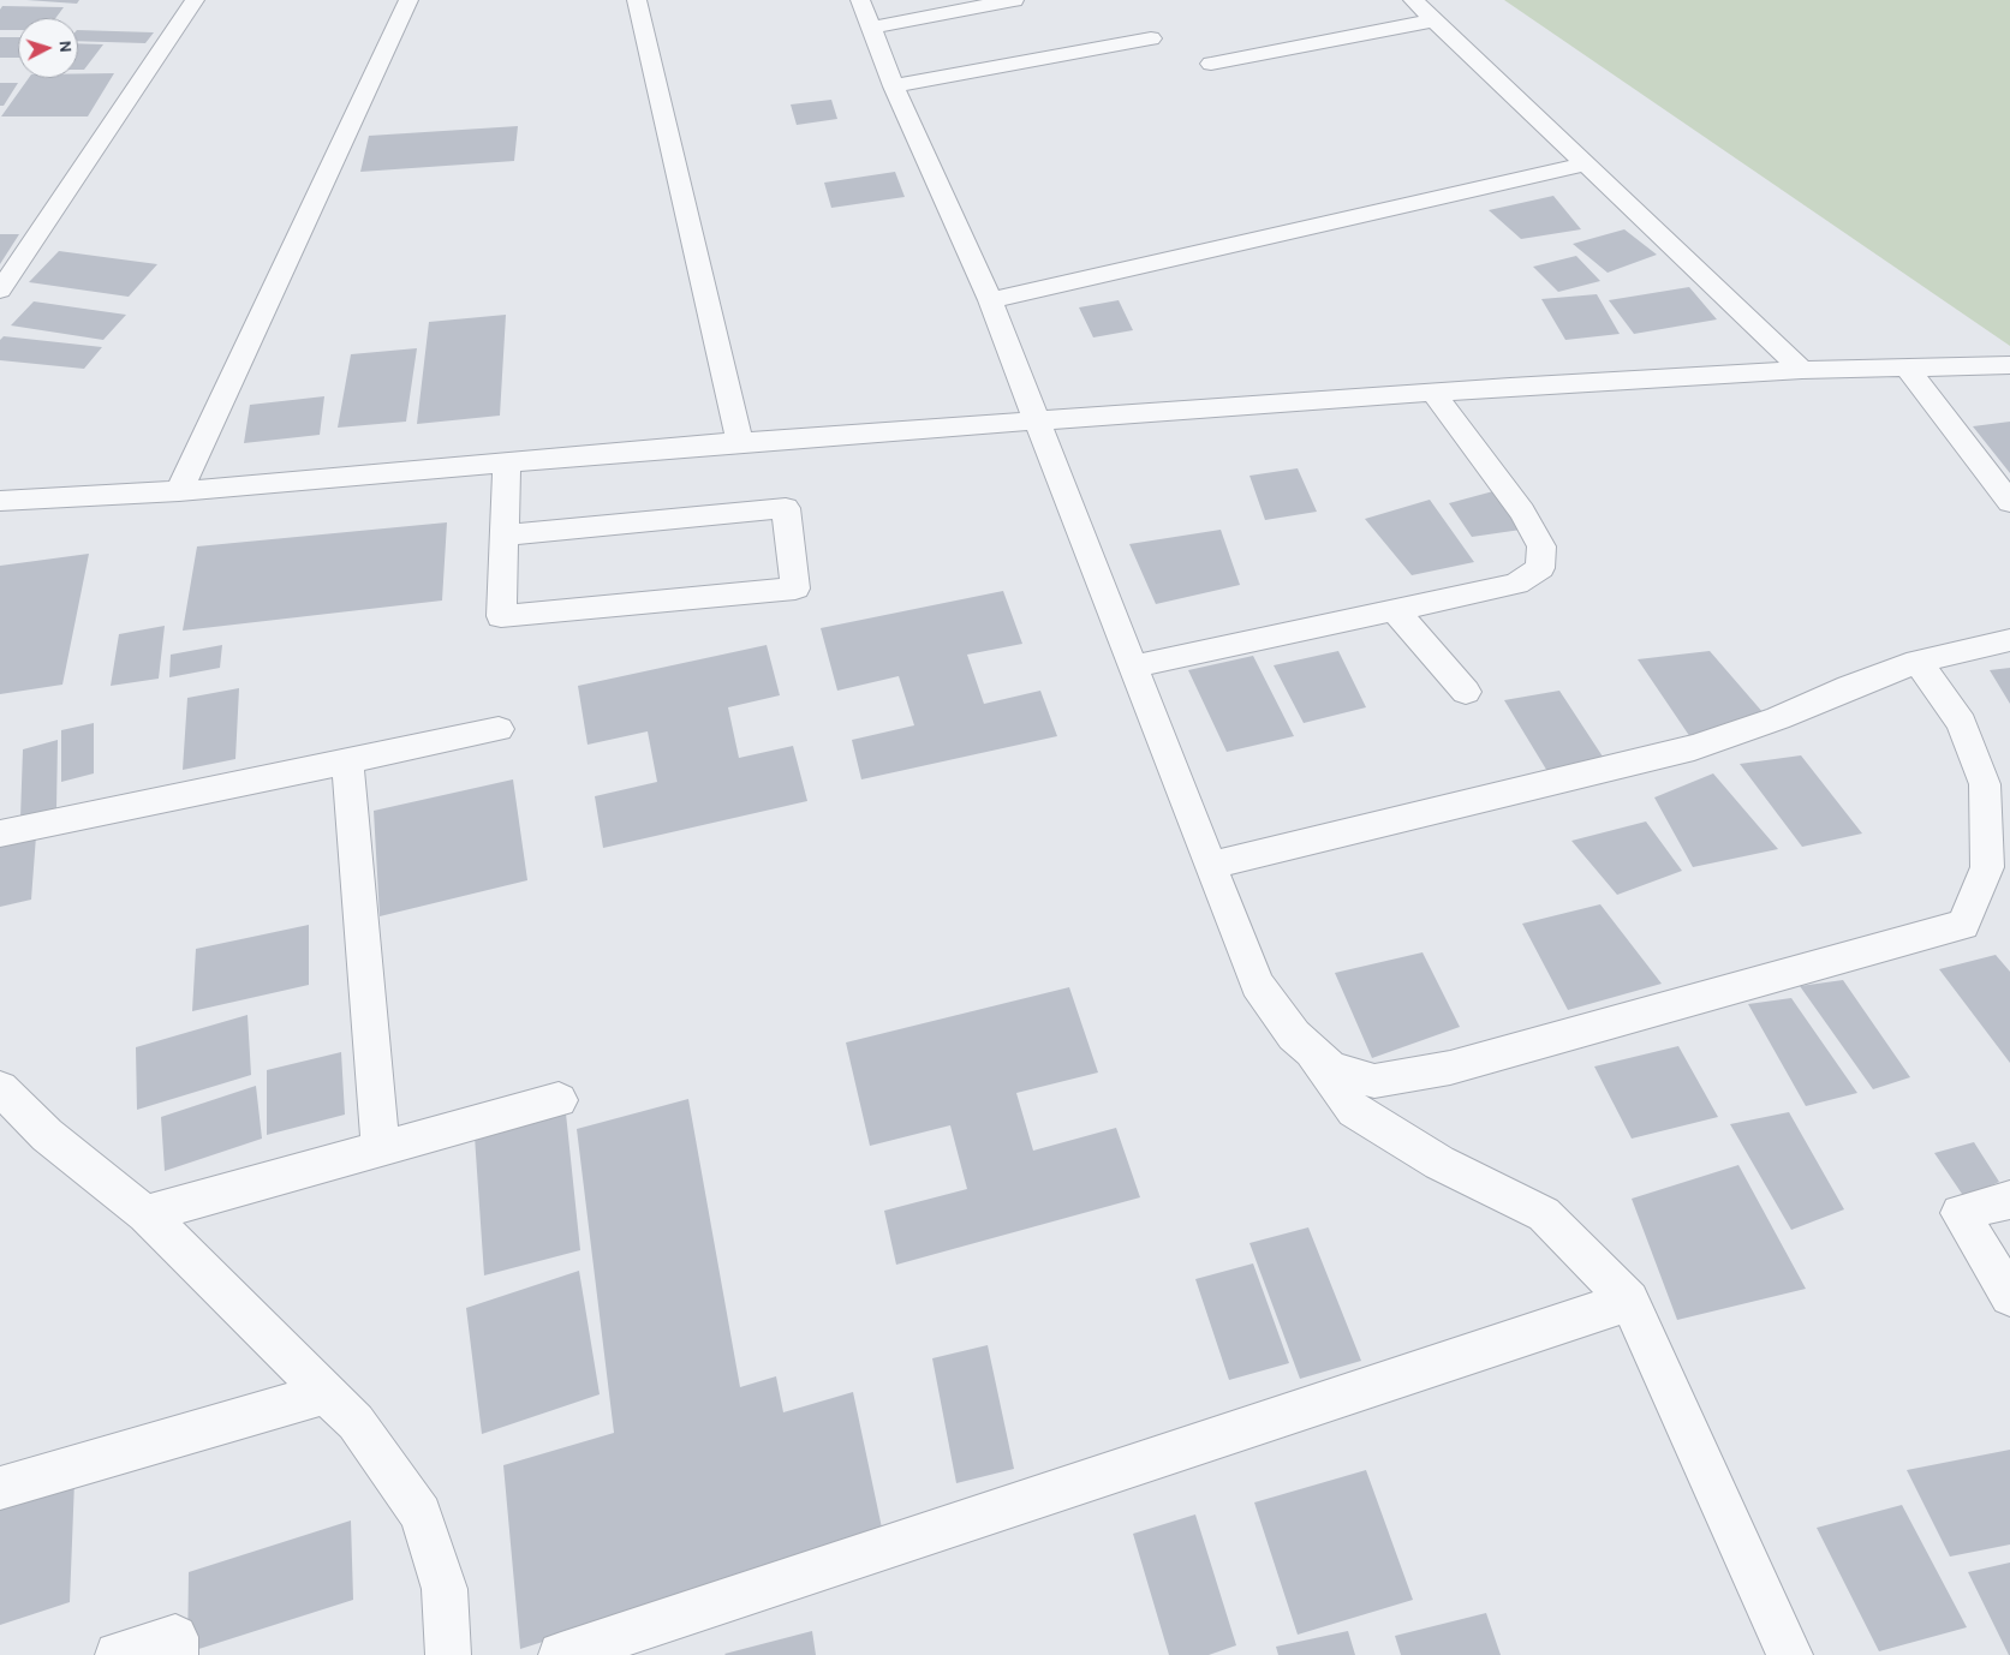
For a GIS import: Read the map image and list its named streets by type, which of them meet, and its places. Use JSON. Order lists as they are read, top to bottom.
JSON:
{
  "north": "right"
}
